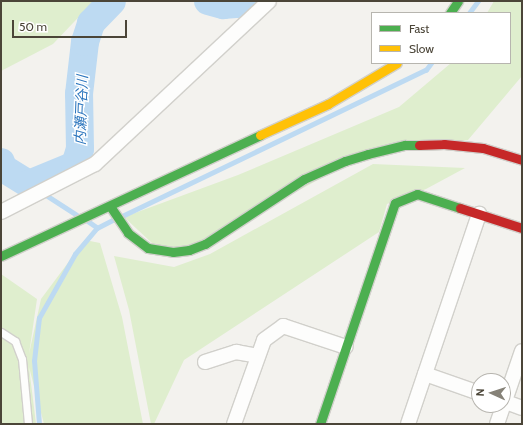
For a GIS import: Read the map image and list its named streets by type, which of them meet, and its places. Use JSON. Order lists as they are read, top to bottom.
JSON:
{
  "water": ["内瀬戸谷川"],
  "legend": ["Fast", "Slow"],
  "scale_bar": "50 m",
  "north": "left"
}
